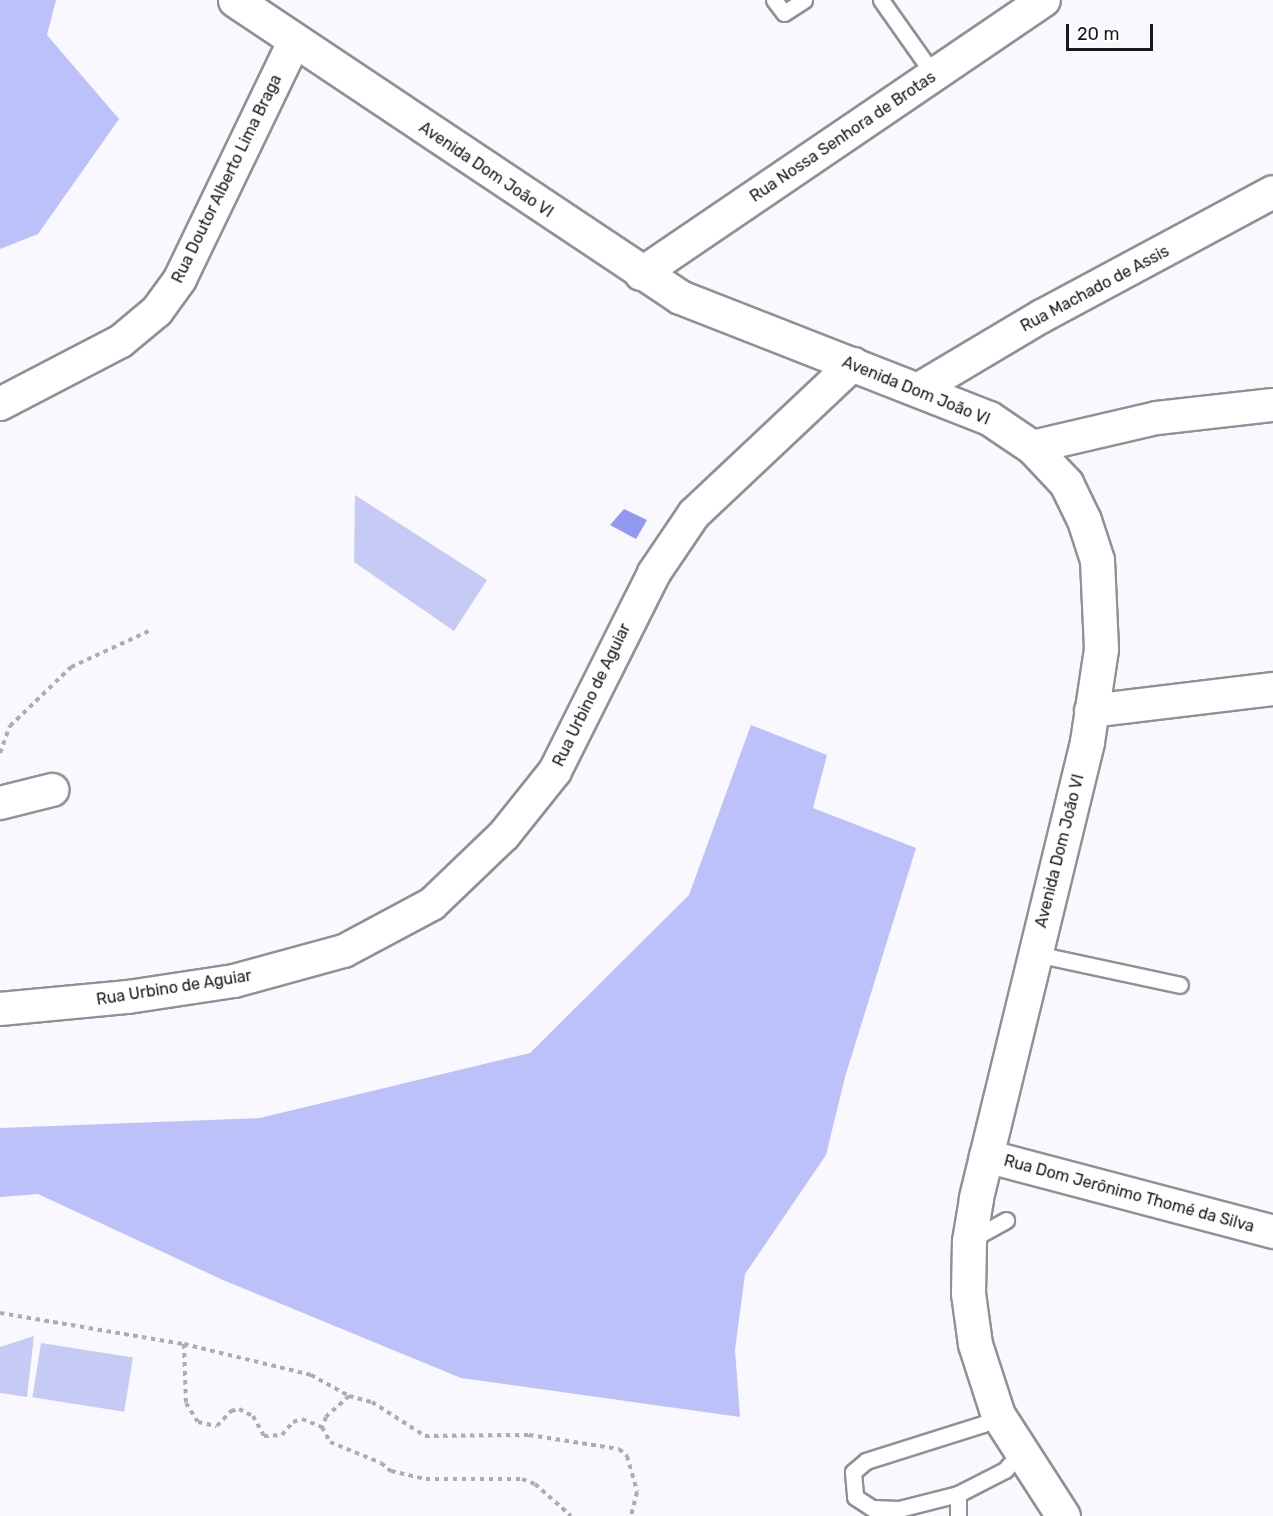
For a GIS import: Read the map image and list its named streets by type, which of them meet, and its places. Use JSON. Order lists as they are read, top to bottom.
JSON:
{
  "streets": {
    "main road": ["Avenida Dom João VI"],
    "street": [
      "Rua Nossa Senhora de Brotas",
      "Rua Doutor Alberto Lima Braga",
      "Rua Machado de Assis",
      "Rua Urbino de Aguiar",
      "Rua Dom Jerônimo Thomé da Silva"
    ]
  },
  "crossings": [
    ["Rua Nossa Senhora de Brotas", "Avenida Dom João VI"],
    ["Avenida Dom João VI", "Rua Doutor Alberto Lima Braga"],
    ["Avenida Dom João VI", "Rua Machado de Assis"],
    ["Avenida Dom João VI", "Rua Urbino de Aguiar"],
    ["Avenida Dom João VI", "Rua Dom Jerônimo Thomé da Silva"]
  ],
  "scale_bar": "20 m"
}
